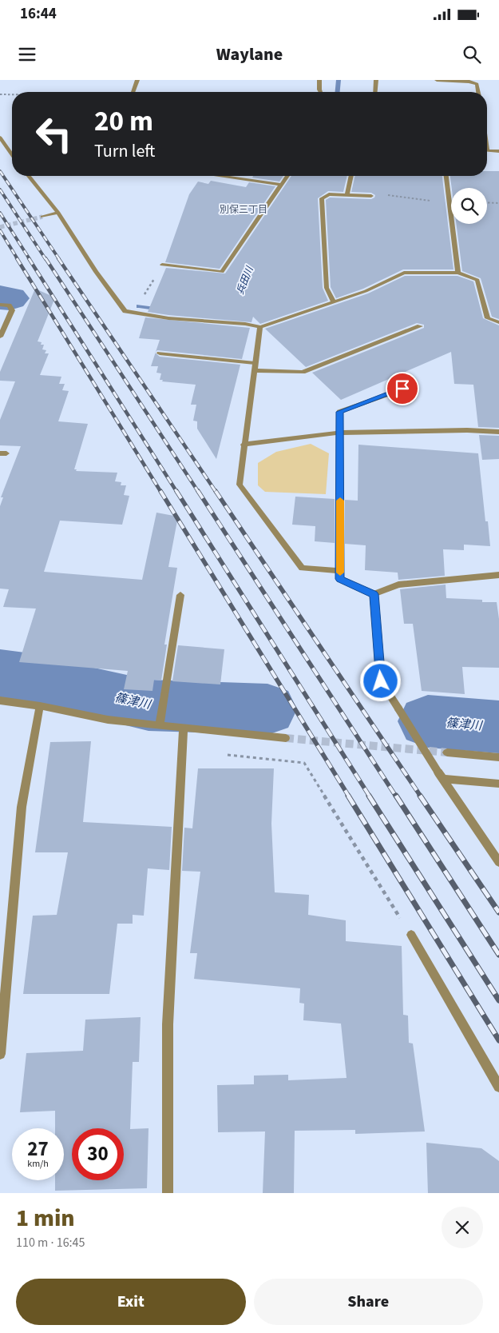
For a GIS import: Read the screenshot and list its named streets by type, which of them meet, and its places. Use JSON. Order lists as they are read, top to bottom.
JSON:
{
  "districts": ["別保三丁目"],
  "water": ["兵田川", "篠津川"],
  "page": {
    "status": "16:44",
    "header": "Waylane",
    "turn": ["20 m", "Turn left"],
    "speed": "27 km/h",
    "limit": "30",
    "heading": ["1 min", "110 m · 16:45"],
    "buttons": ["Exit", "Share"]
  }
}
